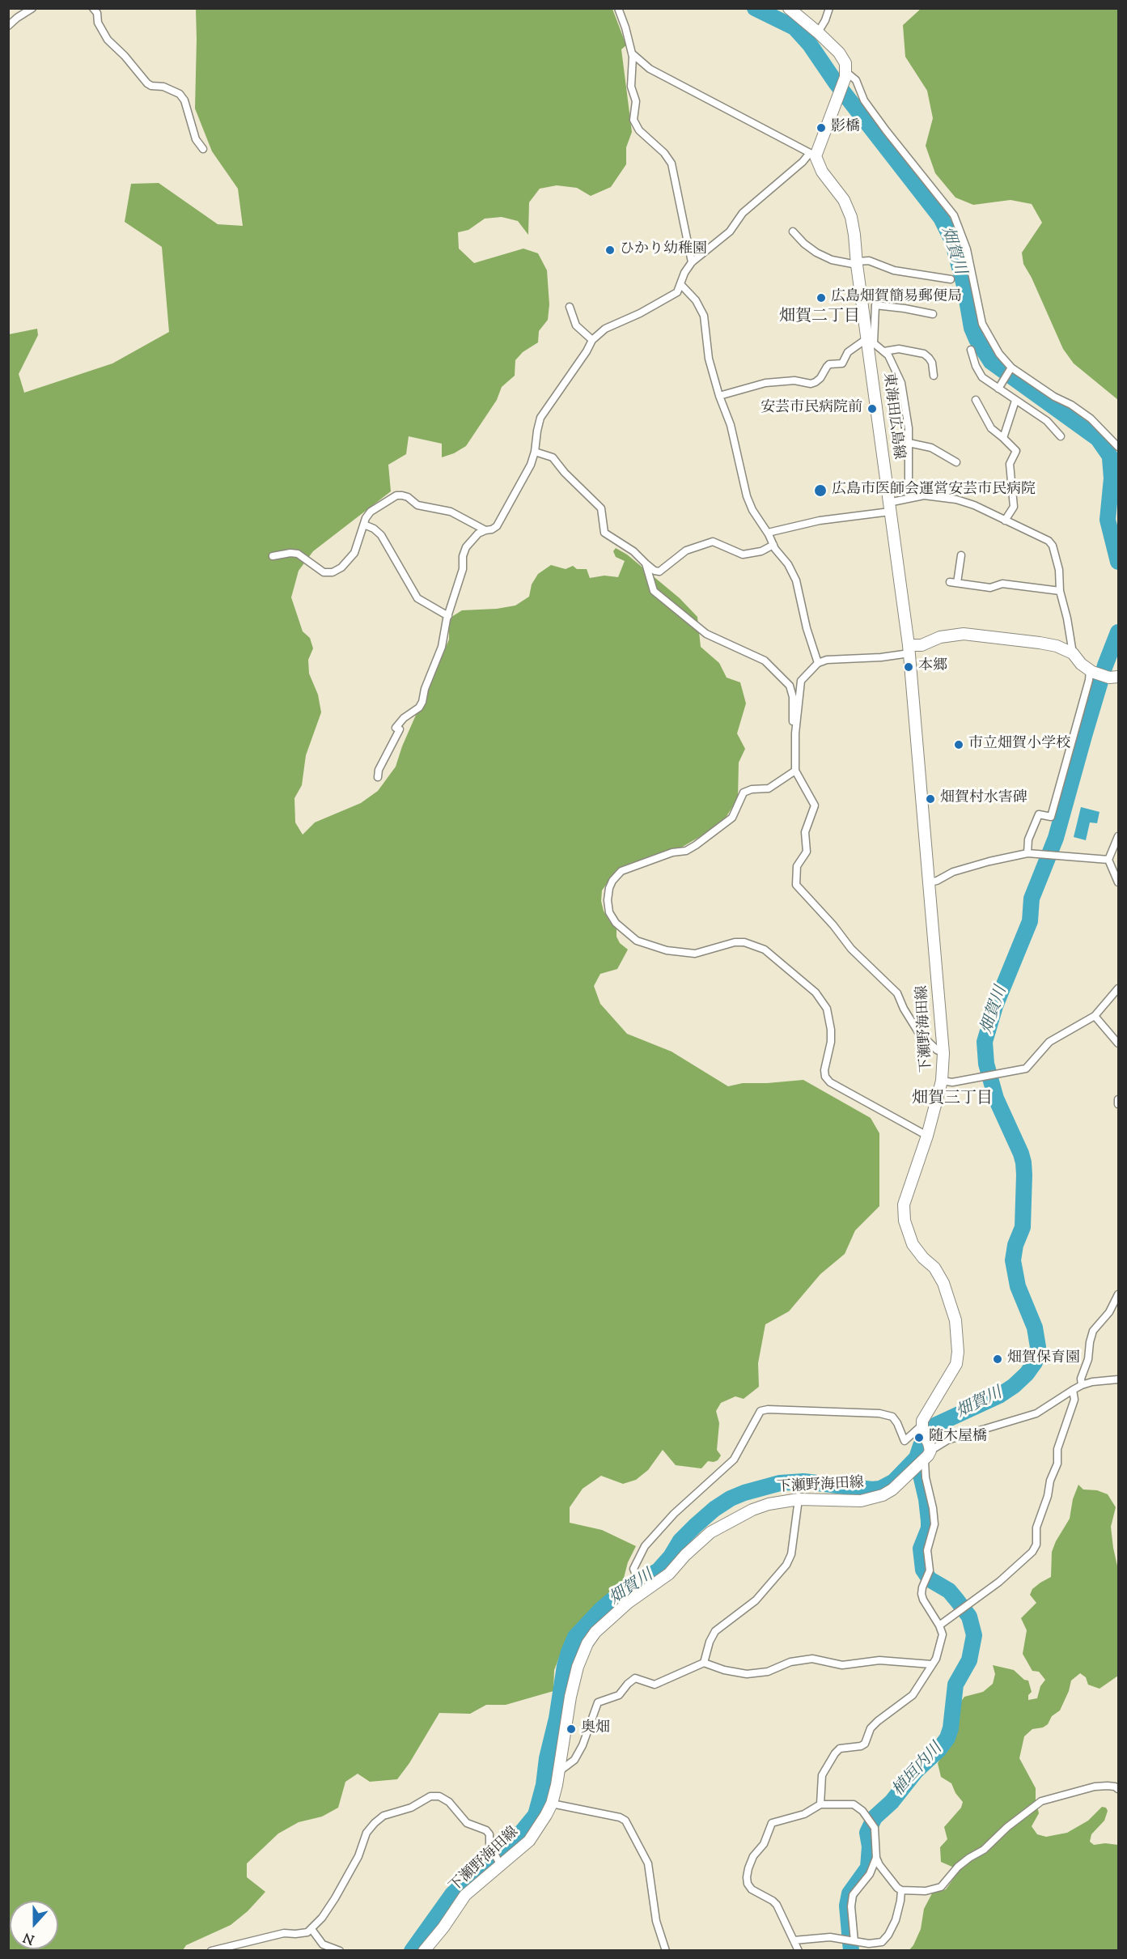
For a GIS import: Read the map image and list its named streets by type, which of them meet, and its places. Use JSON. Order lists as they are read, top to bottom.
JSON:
{
  "streets": {
    "main road": ["東海田広島線", "下瀬野海田線"]
  },
  "crossings": [
    ["東海田広島線", "下瀬野海田線"]
  ],
  "districts": ["畑賀二丁目", "畑賀三丁目"],
  "water": ["畑賀川", "植垣内川"],
  "places": [
    "影橋",
    "ひかり幼稚園",
    "広島畑賀簡易郵便局",
    "安芸市民病院前",
    "広島市医師会運営安芸市民病院",
    "本郷",
    "市立畑賀小学校",
    "畑賀村水害碑",
    "畑賀保育園",
    "随木屋橋",
    "奥畑"
  ],
  "north": "bottom"
}
